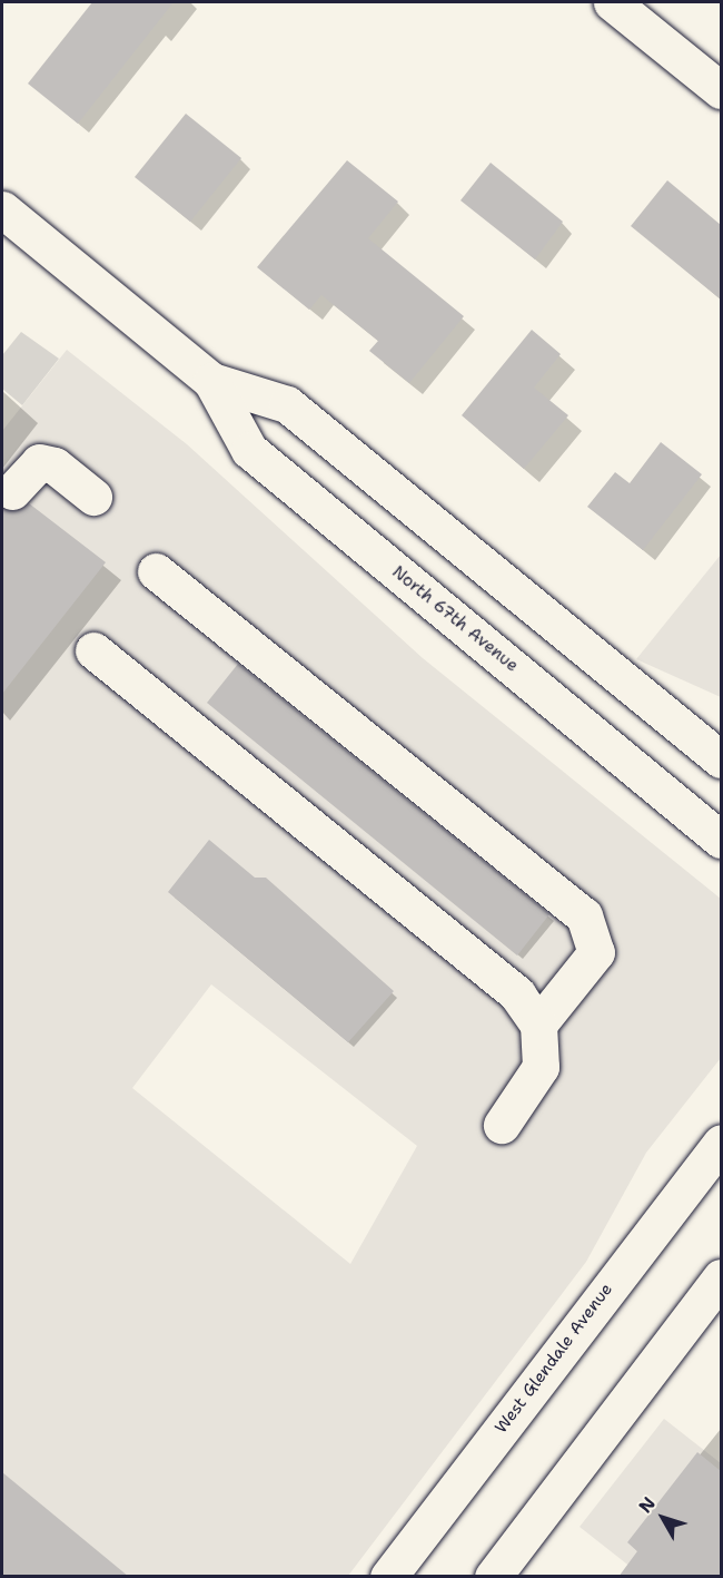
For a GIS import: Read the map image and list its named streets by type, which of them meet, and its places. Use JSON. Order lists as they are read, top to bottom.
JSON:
{
  "streets": {
    "main road": ["North 67th Avenue", "West Glendale Avenue"]
  },
  "north": "top left"
}
